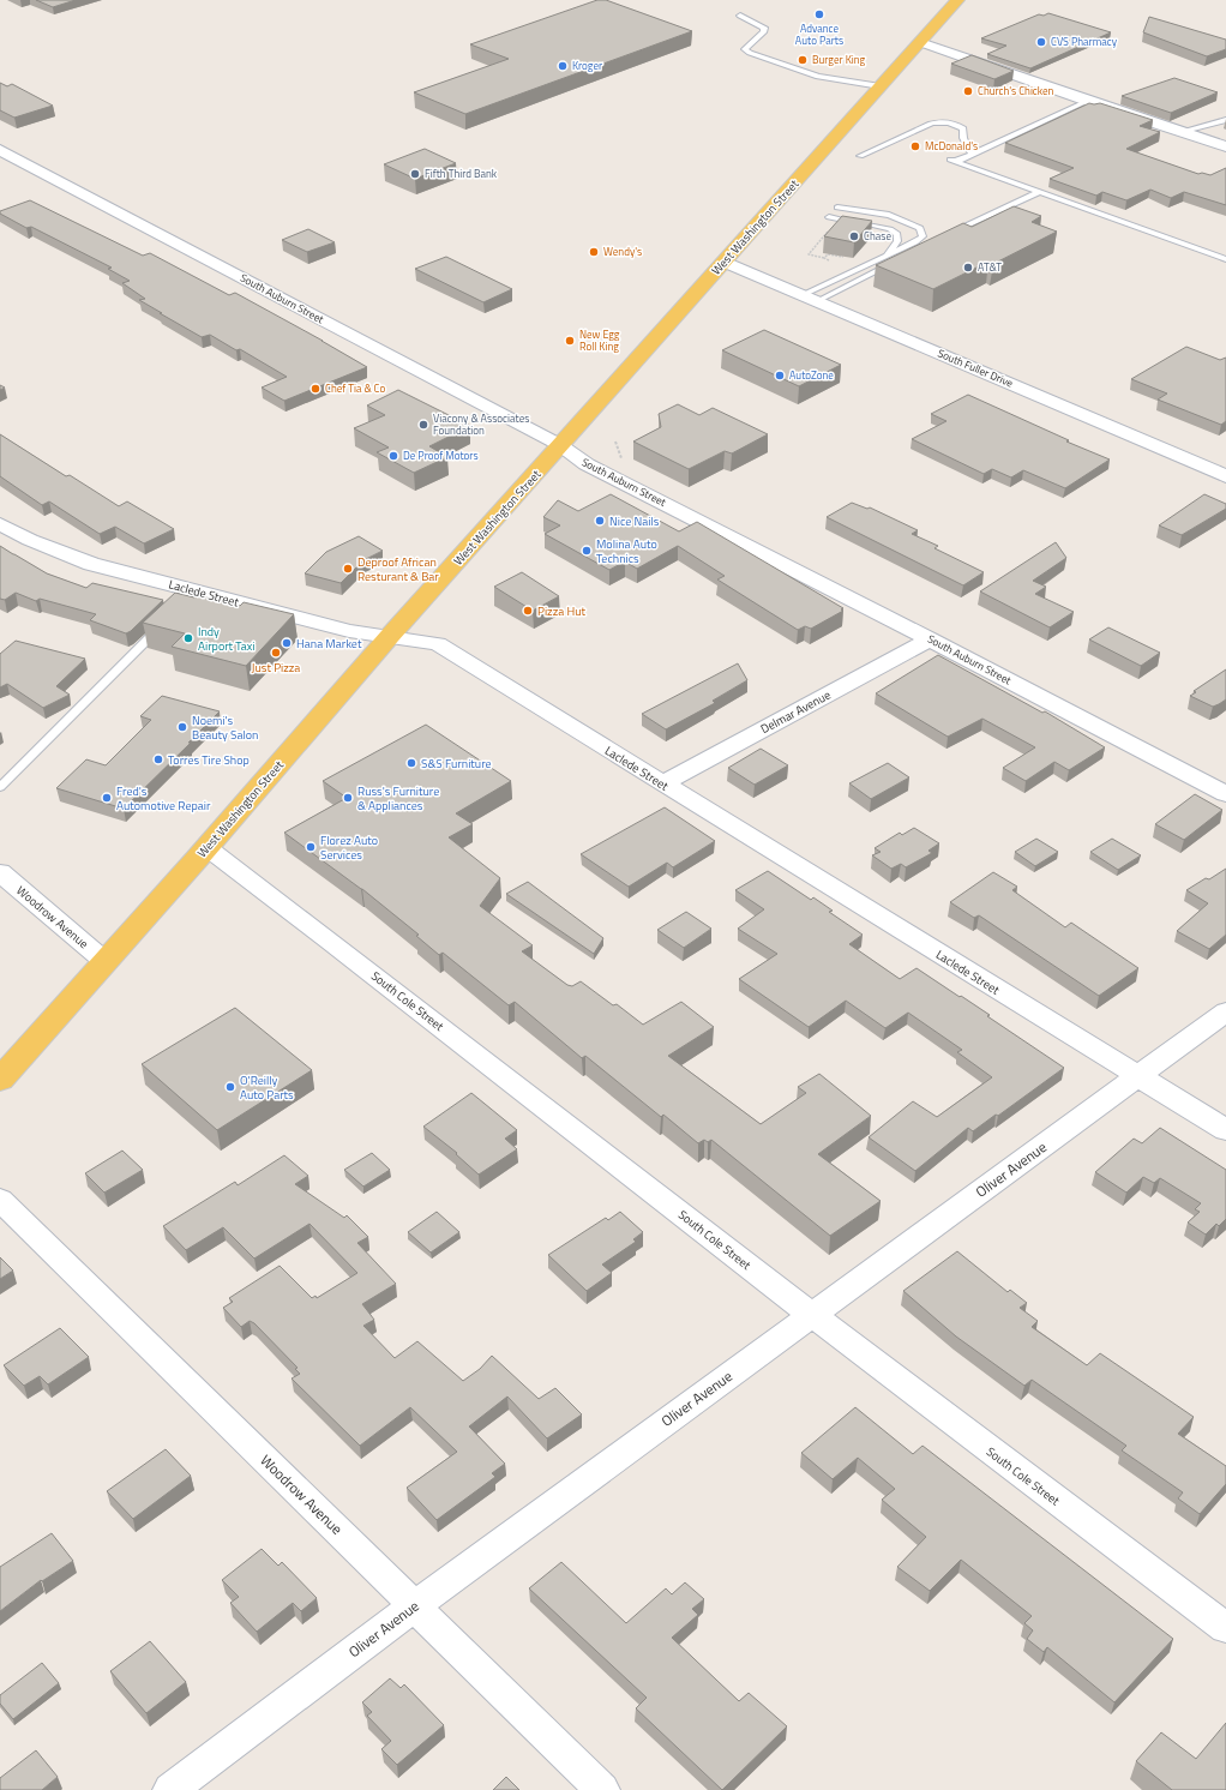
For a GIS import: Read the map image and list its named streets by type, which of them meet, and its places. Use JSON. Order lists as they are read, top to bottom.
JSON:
{
  "streets": {
    "main road": ["West Washington Street"],
    "street": [
      "South Auburn Street",
      "South Fuller Drive",
      "Laclede Street",
      "Delmar Avenue",
      "Woodrow Avenue",
      "South Cole Street",
      "Oliver Avenue"
    ]
  },
  "crossings": [
    ["West Washington Street", "South Auburn Street"],
    ["West Washington Street", "South Fuller Drive"],
    ["West Washington Street", "Laclede Street"],
    ["West Washington Street", "Woodrow Avenue"],
    ["West Washington Street", "South Cole Street"],
    ["South Auburn Street", "Delmar Avenue"],
    ["Laclede Street", "Delmar Avenue"],
    ["Laclede Street", "Oliver Avenue"],
    ["Woodrow Avenue", "Oliver Avenue"],
    ["South Cole Street", "Oliver Avenue"]
  ],
  "places": [
    "Advance Auto Parts",
    "CVS Pharmacy",
    "Burger King",
    "Kroger",
    "Church's Chicken",
    "McDonald's",
    "Fifth Third Bank",
    "Chase",
    "Wendy's",
    "AT&T",
    "New Egg Roll King",
    "AutoZone",
    "Chef Tia & Co",
    "Viacony & Associates Foundation",
    "De Proof Motors",
    "Nice Nails",
    "Molina Auto Technics",
    "Deproof African Resturant & Bar",
    "Pizza Hut",
    "Indy Airport Taxi",
    "Hana Market",
    "Just Pizza",
    "Noemi's Beauty Salon",
    "Torres Tire Shop",
    "S&S Furniture",
    "Fred's Automotive Repair",
    "Russ's Furniture & Appliances",
    "Florez Auto Services",
    "O'Reilly Auto Parts"
  ]
}
